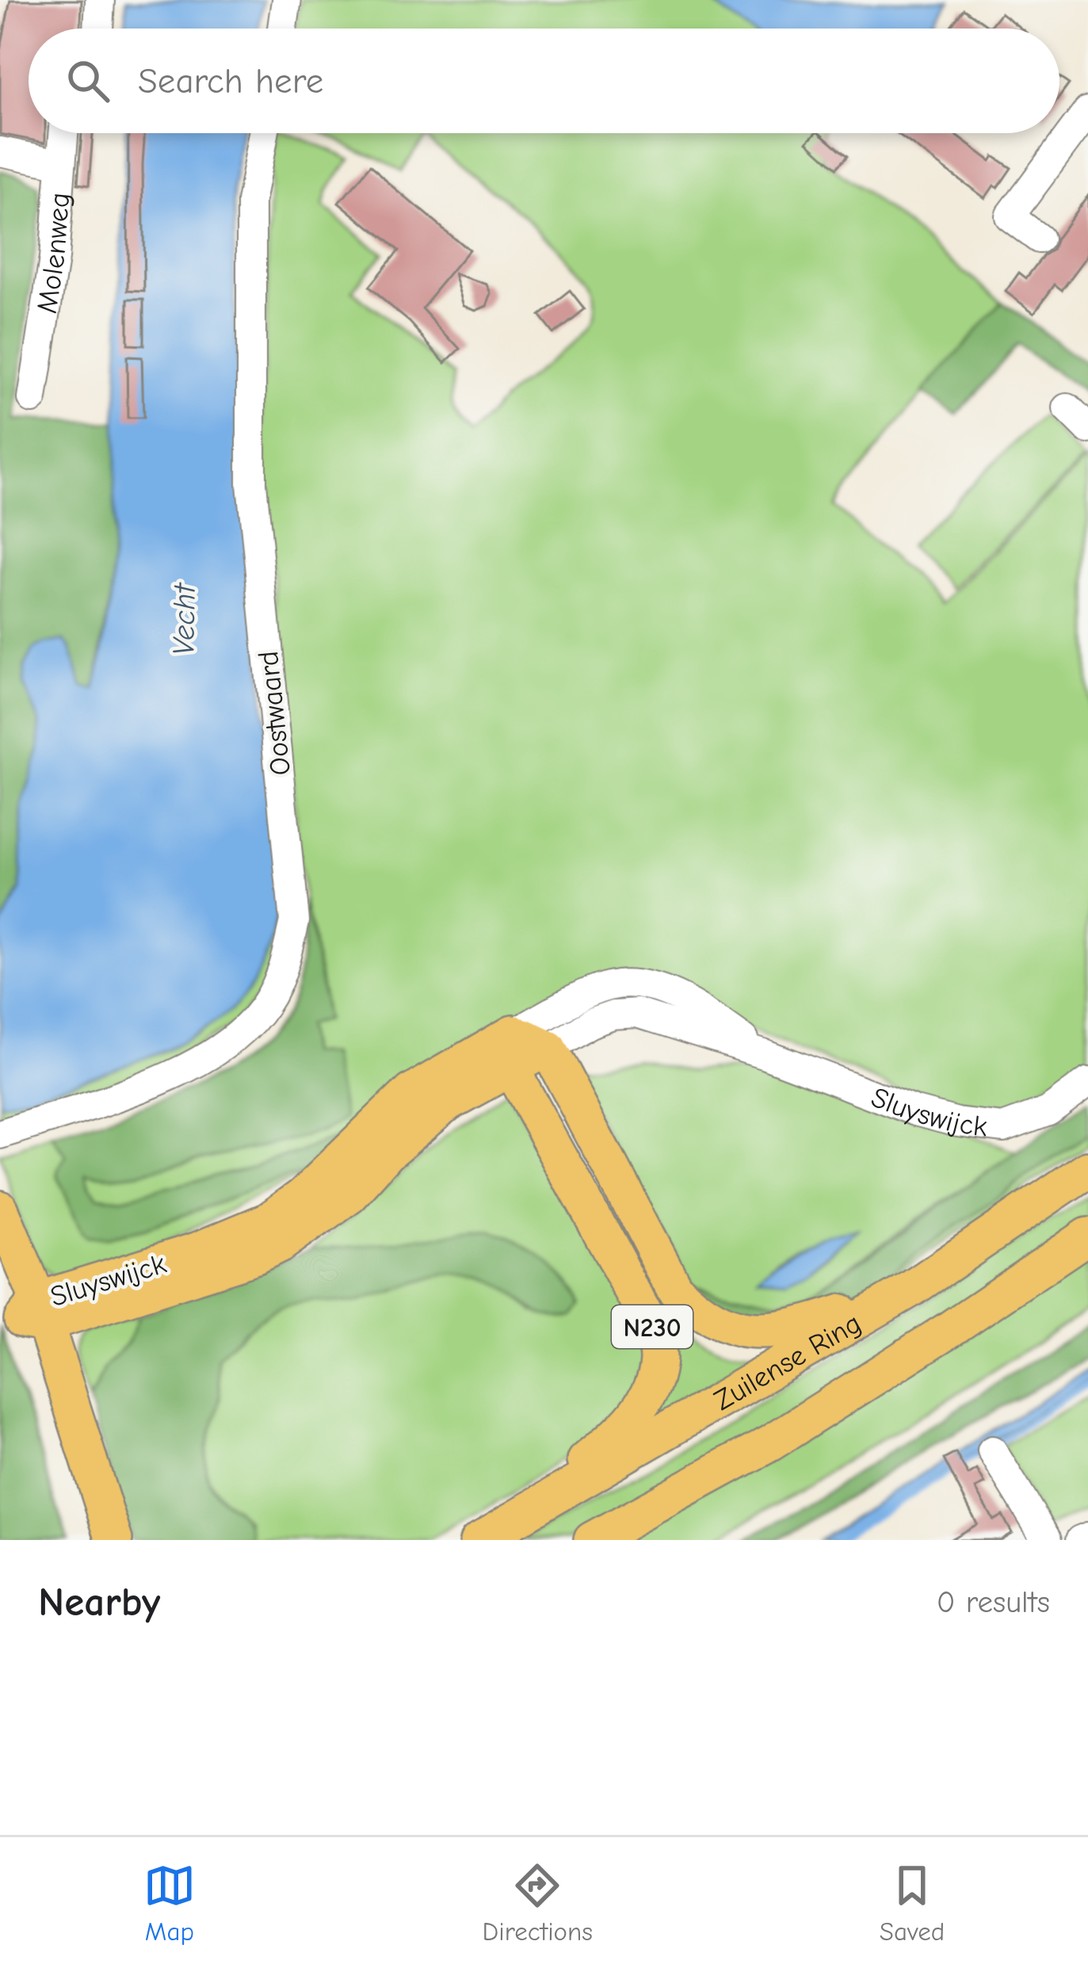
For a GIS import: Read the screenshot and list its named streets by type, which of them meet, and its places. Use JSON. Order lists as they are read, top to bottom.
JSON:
{
  "streets": {
    "main road": ["Sluyswijck", "N230", "Zuilense Ring"],
    "street": ["Molenweg", "Oostwaard"]
  },
  "crossings": [
    ["Sluyswijck", "N230"],
    ["N230", "Zuilense Ring"]
  ],
  "water": ["Vecht"],
  "page": {
    "search": "Search here",
    "heading": ["Nearby", "0 results"],
    "nav": ["Map", "Directions", "Saved"]
  }
}
